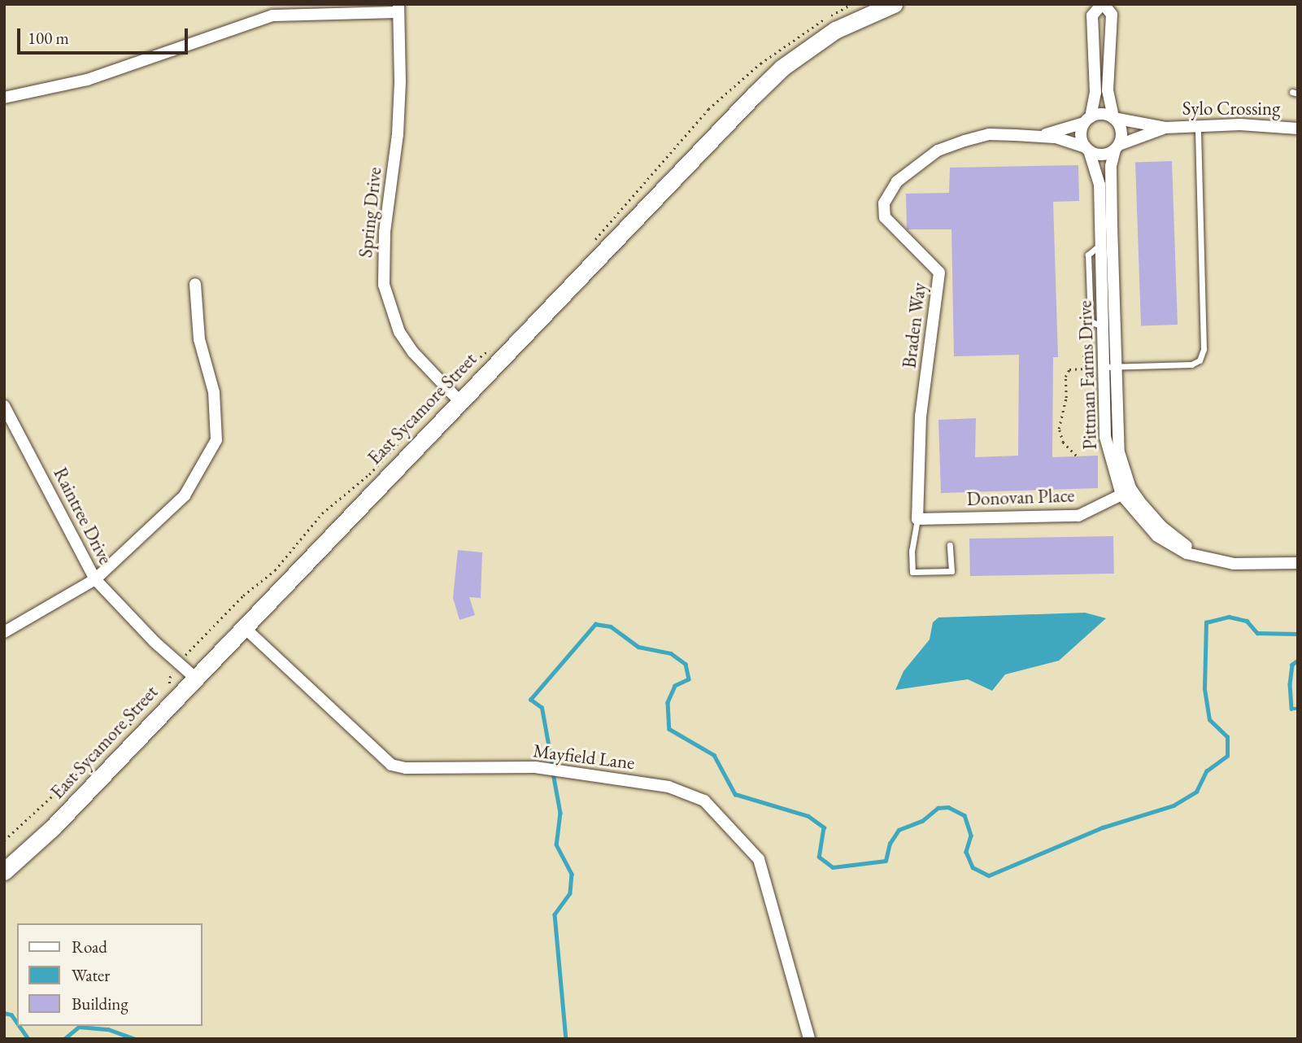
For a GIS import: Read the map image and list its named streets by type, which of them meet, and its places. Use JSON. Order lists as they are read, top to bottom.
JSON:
{
  "streets": {
    "main road": ["East Sycamore Street"],
    "street": [
      "Sylo Crossing",
      "Spring Drive",
      "Braden Way",
      "Pittman Farms Drive",
      "Donovan Place",
      "Raintree Drive",
      "Mayfield Lane"
    ]
  },
  "crossings": [
    ["Spring Drive", "East Sycamore Street"],
    ["Braden Way", "Pittman Farms Drive"],
    ["Braden Way", "Donovan Place"],
    ["Pittman Farms Drive", "Donovan Place"],
    ["East Sycamore Street", "Raintree Drive"],
    ["East Sycamore Street", "Mayfield Lane"]
  ],
  "legend": ["Road", "Water", "Building"],
  "scale_bar": "100 m"
}
